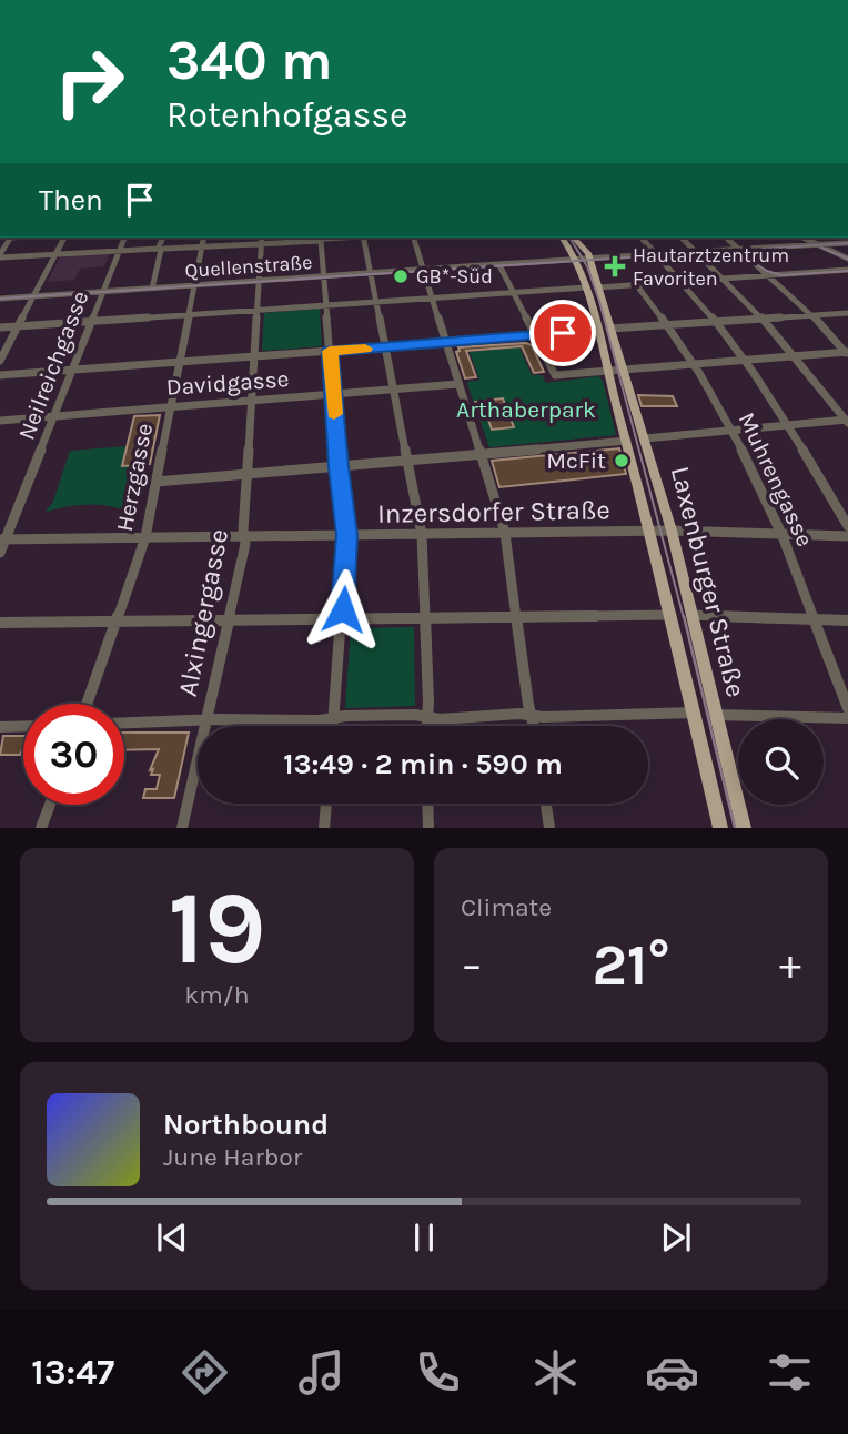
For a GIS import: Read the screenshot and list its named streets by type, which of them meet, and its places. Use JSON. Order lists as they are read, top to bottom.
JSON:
{
  "streets": {
    "main road": ["Laxenburger Straße"],
    "street": [
      "Quellenstraße",
      "Neilreichgasse",
      "Davidgasse",
      "Herzgasse",
      "Muhrengasse",
      "Inzersdorfer Straße",
      "Alxingergasse"
    ]
  },
  "crossings": [
    ["Quellenstraße", "Neilreichgasse"],
    ["Quellenstraße", "Herzgasse"],
    ["Neilreichgasse", "Davidgasse"],
    ["Neilreichgasse", "Inzersdorfer Straße"],
    ["Davidgasse", "Herzgasse"],
    ["Davidgasse", "Alxingergasse"],
    ["Herzgasse", "Inzersdorfer Straße"],
    ["Muhrengasse", "Inzersdorfer Straße"],
    ["Inzersdorfer Straße", "Laxenburger Straße"],
    ["Inzersdorfer Straße", "Alxingergasse"]
  ],
  "parks": ["Arthaberpark"],
  "places": {
    "health": ["Hautarztzentrum Favoriten"],
    "other": ["GB*-Süd", "McFit"]
  },
  "page": {
    "turn": ["340 m", "Rotenhofgasse"],
    "then": "Then",
    "limit": "30",
    "trip": "13:49 · 2 min · 590 m",
    "tile": [
      ["19", "km/h"],
      "Climate"
    ],
    "heat": ["−", "21°", "+"],
    "song": ["Northbound", "June Harbor"],
    "tabs": "13:47"
  }
}
